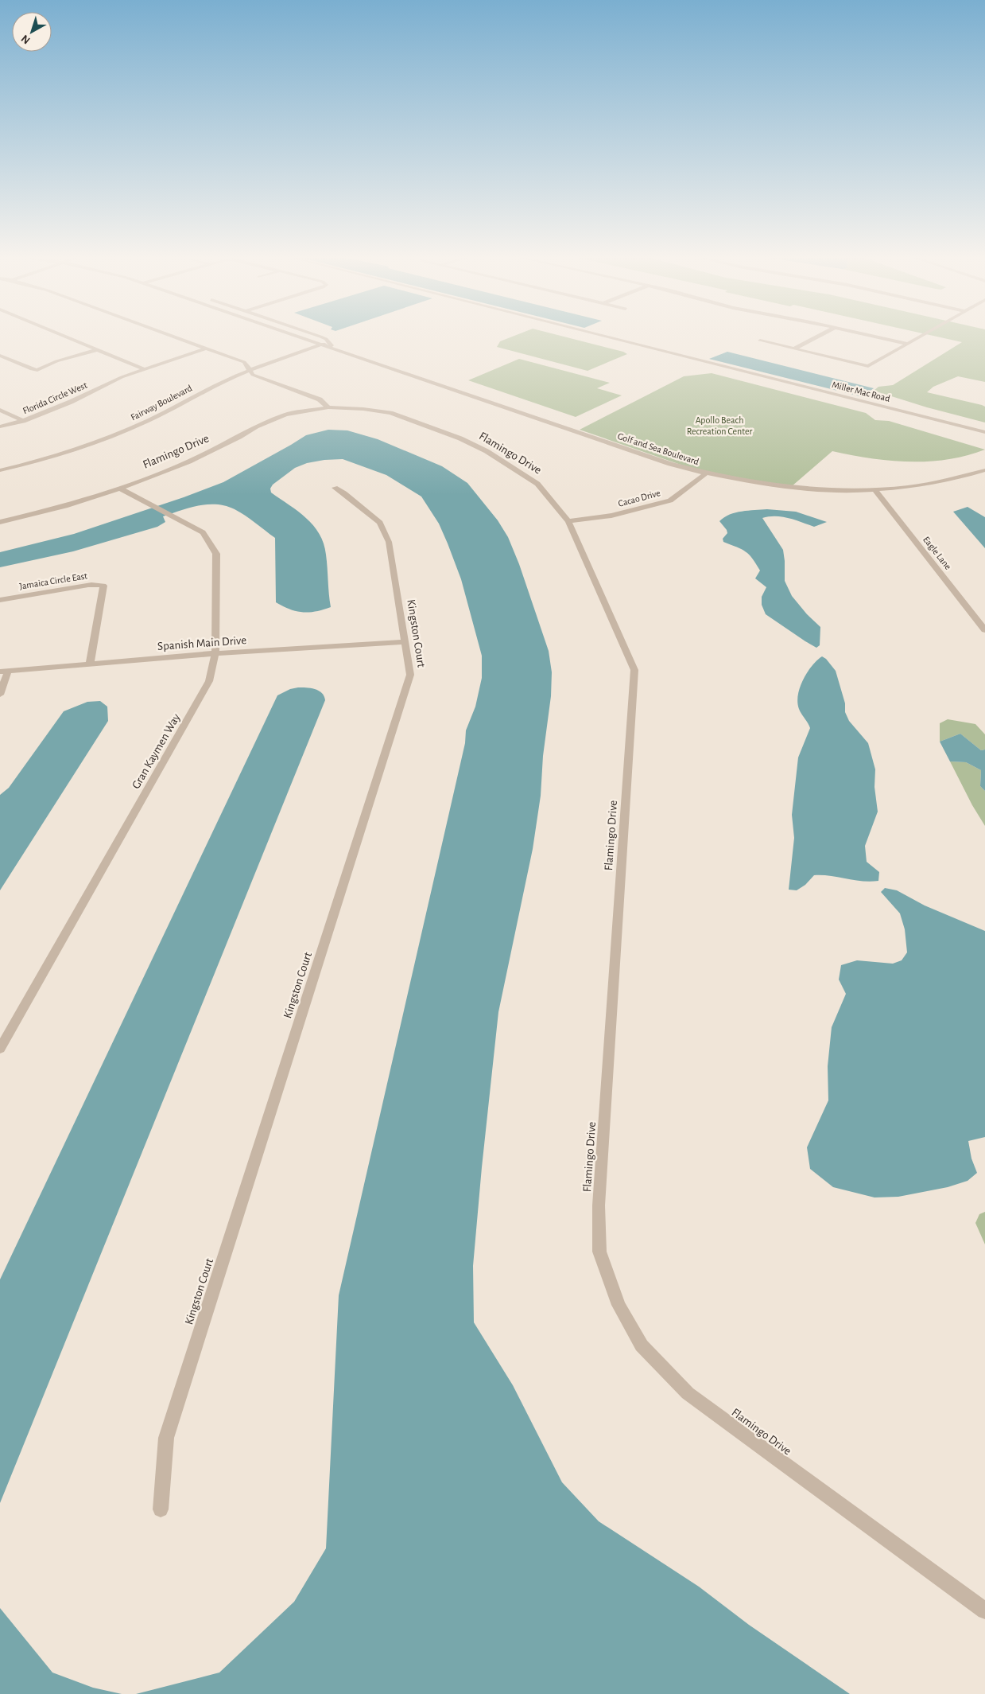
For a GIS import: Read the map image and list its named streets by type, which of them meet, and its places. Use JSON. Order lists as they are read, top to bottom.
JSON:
{
  "streets": {
    "street": [
      "Miller Mac Road",
      "Florida Circle West",
      "Fairway Boulevard",
      "Golf and Sea Boulevard",
      "Flamingo Drive",
      "Cacao Drive",
      "Eagle Lane",
      "Jamaica Circle East",
      "Kingston Court",
      "Spanish Main Drive",
      "Gran Kaymen Way"
    ]
  },
  "crossings": [
    ["Fairway Boulevard", "Golf and Sea Boulevard"],
    ["Golf and Sea Boulevard", "Cacao Drive"],
    ["Golf and Sea Boulevard", "Eagle Lane"],
    ["Flamingo Drive", "Cacao Drive"],
    ["Flamingo Drive", "Gran Kaymen Way"],
    ["Jamaica Circle East", "Spanish Main Drive"],
    ["Kingston Court", "Spanish Main Drive"],
    ["Spanish Main Drive", "Gran Kaymen Way"]
  ],
  "parks": ["Apollo Beach Recreation Center"],
  "north": "bottom left"
}
